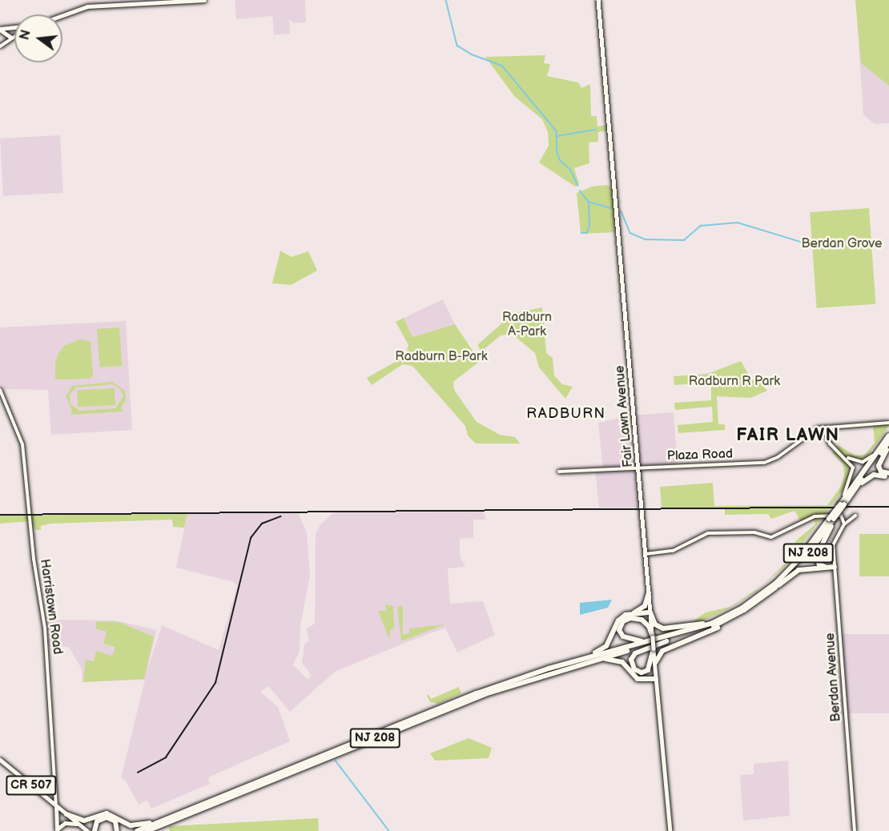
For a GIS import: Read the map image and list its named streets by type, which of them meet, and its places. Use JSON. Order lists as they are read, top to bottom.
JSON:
{
  "streets": {
    "highway": ["NJ 208"],
    "main road": ["Fair Lawn Avenue", "Harristown Road", "CR 507"],
    "street": ["Plaza Road", "Berdan Avenue"]
  },
  "crossings": [
    ["Fair Lawn Avenue", "Plaza Road"],
    ["Harristown Road", "CR 507"]
  ],
  "districts": ["RADBURN", "FAIR LAWN"],
  "parks": [
    "Berdan Grove",
    "Radburn A-Park",
    "Radburn B-Park",
    "Radburn R Park"
  ],
  "north": "left"
}
